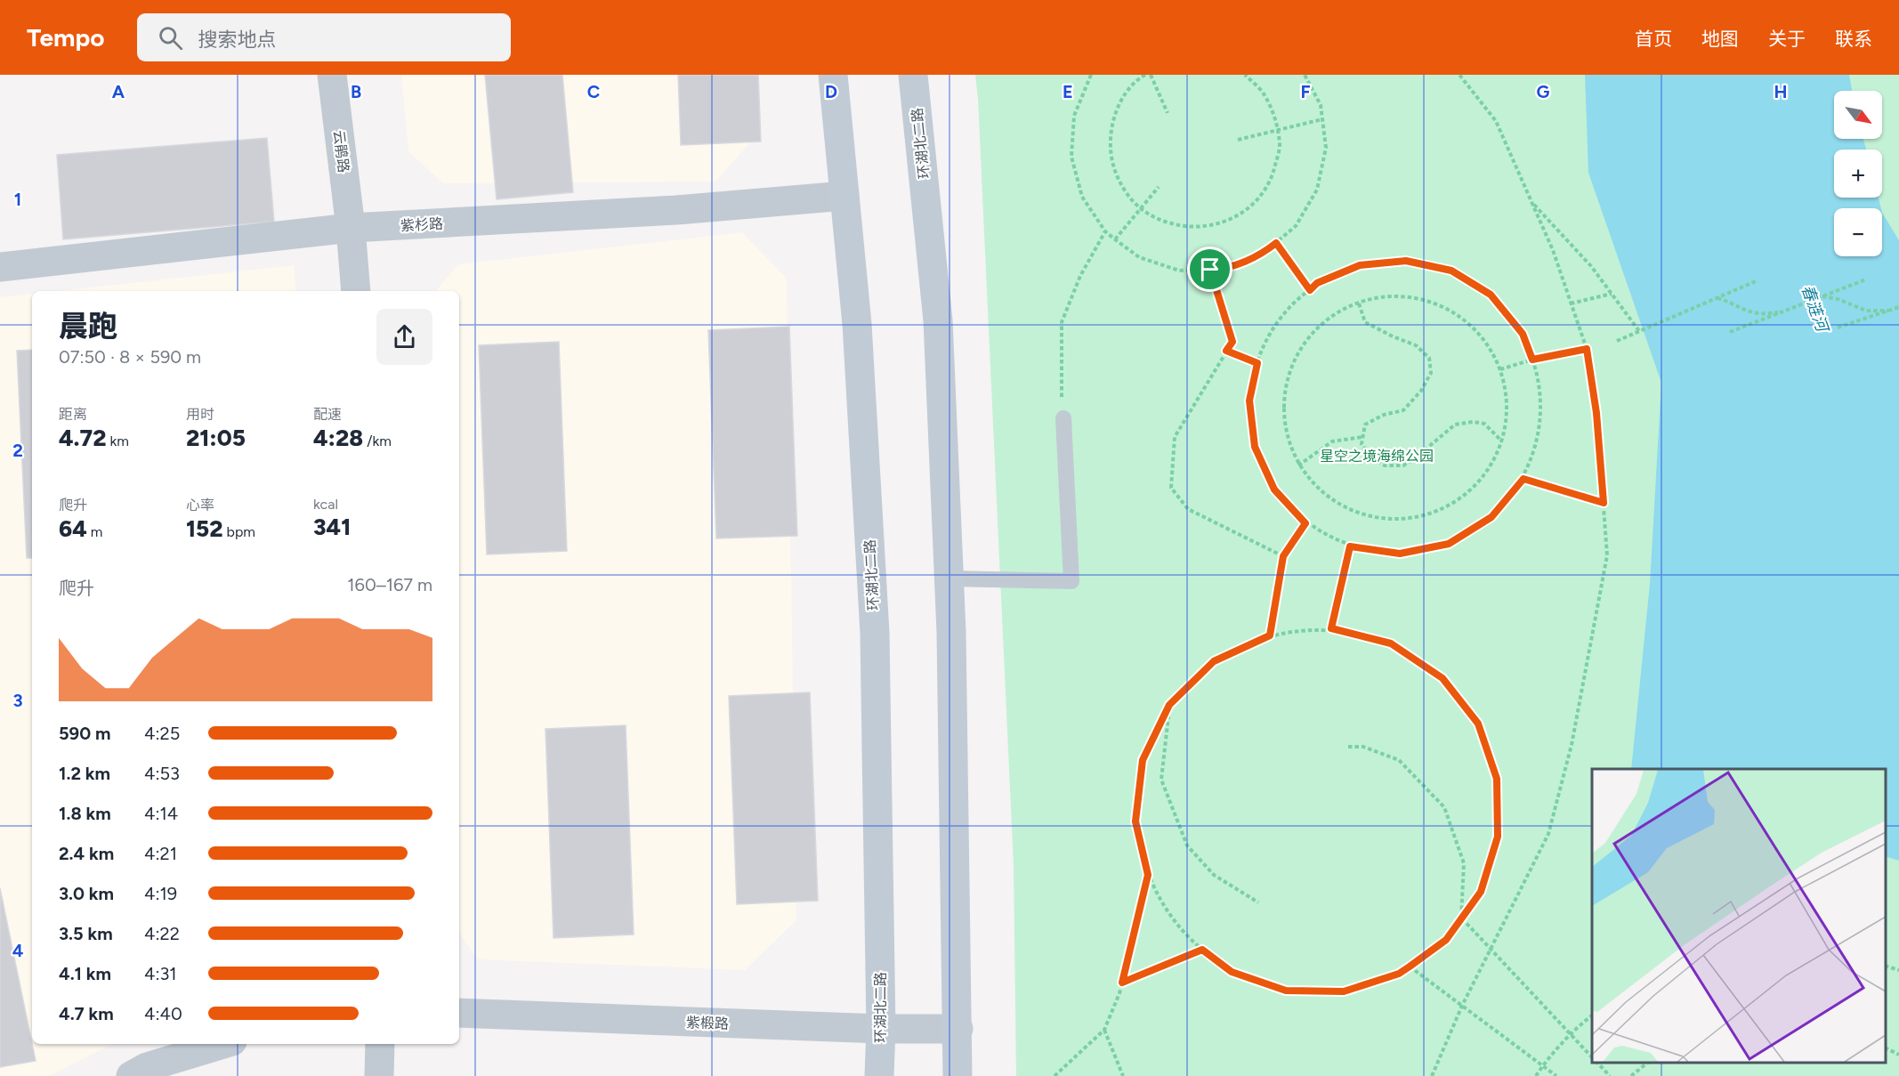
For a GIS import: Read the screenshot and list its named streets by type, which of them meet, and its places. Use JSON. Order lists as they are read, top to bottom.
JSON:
{
  "streets": {
    "main road": ["环湖北二路"],
    "street": ["云鹃路", "紫杉路", "紫椴路"]
  },
  "crossings": [
    ["环湖北二路", "紫杉路"],
    ["环湖北二路", "紫椴路"],
    ["云鹃路", "紫杉路"]
  ],
  "water": ["春涟河"],
  "parks": ["星空之境海绵公园"],
  "north": "bottom right",
  "page": {
    "header": "Tempo",
    "search": "搜索地点",
    "nav": [
      "首页",
      "地图",
      "关于",
      "联系"
    ],
    "map_buttons": ["+", "−"],
    "heading": ["晨跑", "07:50 · 8 × 590 m"],
    "stats": [
      ["距离", "4.72 km"],
      ["用时", "21:05"],
      ["配速", "4:28 /km"],
      ["爬升", "64 m"],
      ["心率", "152 bpm"],
      ["kcal", "341"]
    ],
    "chart": ["爬升", "160–167 m"],
    "list": [
      {
        "name": "590 m",
        "note": "4:25"
      },
      {
        "name": "1.2 km",
        "note": "4:53"
      },
      {
        "name": "1.8 km",
        "note": "4:14"
      },
      {
        "name": "2.4 km",
        "note": "4:21"
      },
      {
        "name": "3.0 km",
        "note": "4:19"
      },
      {
        "name": "3.5 km",
        "note": "4:22"
      },
      {
        "name": "4.1 km",
        "note": "4:31"
      },
      {
        "name": "4.7 km",
        "note": "4:40"
      }
    ]
  },
  "grid": {
    "columns": [
      "A",
      "B",
      "C",
      "D",
      "E",
      "F",
      "G",
      "H"
    ],
    "rows": [
      "1",
      "2",
      "3",
      "4"
    ]
  }
}
